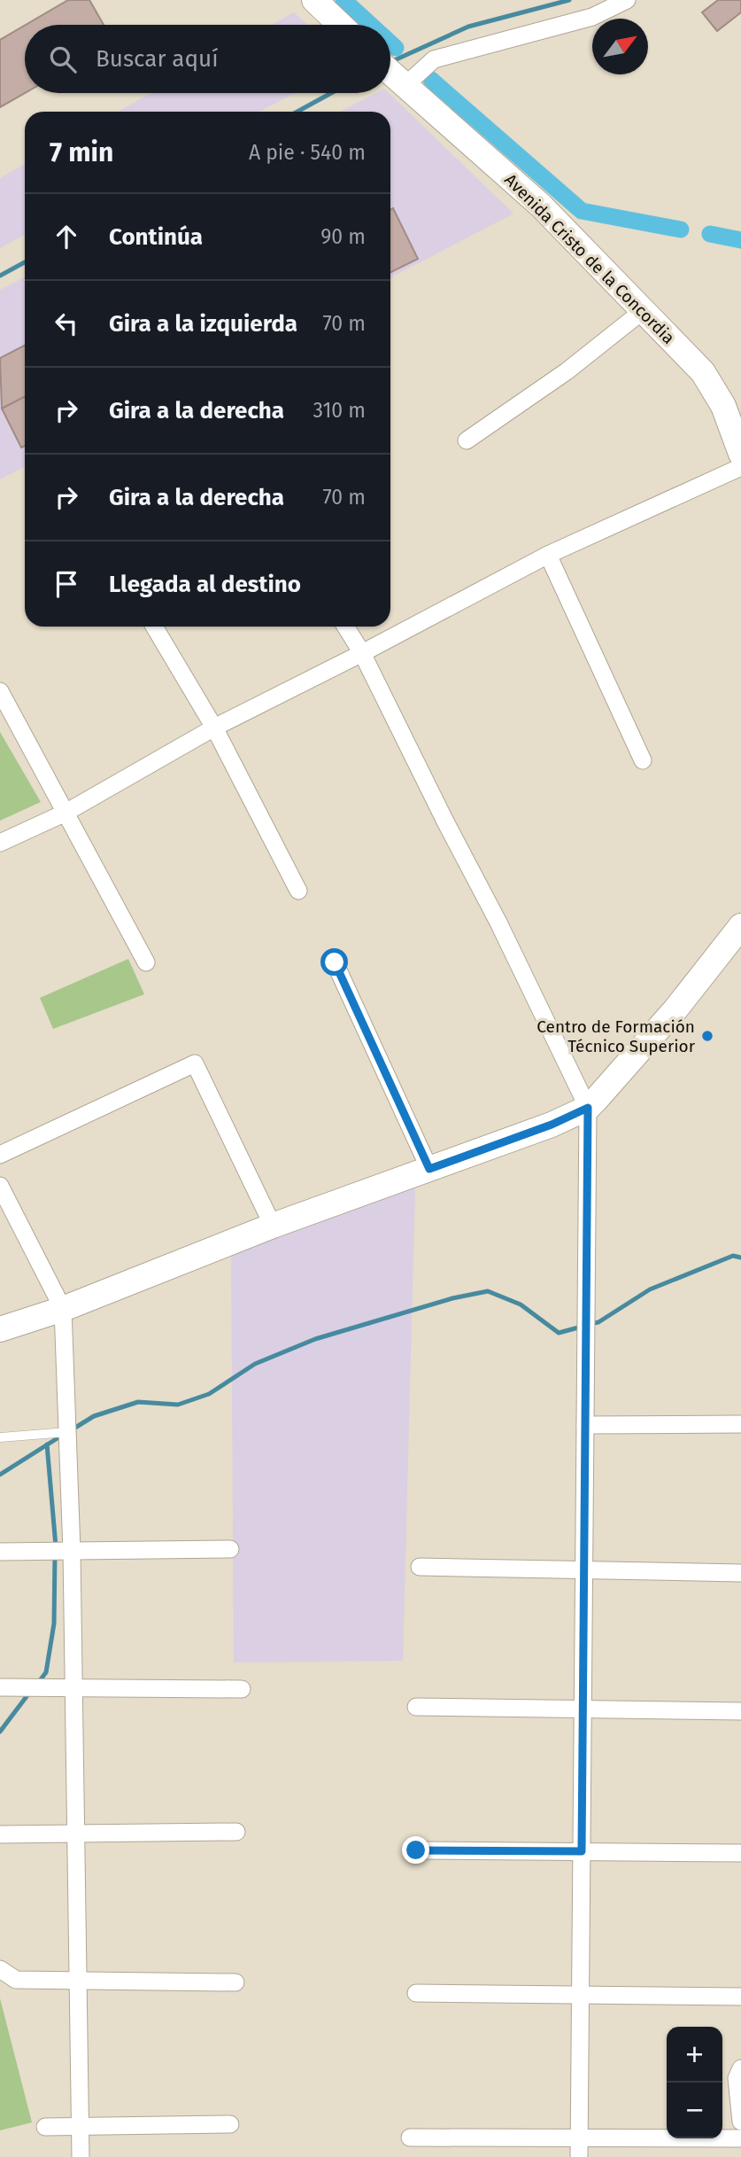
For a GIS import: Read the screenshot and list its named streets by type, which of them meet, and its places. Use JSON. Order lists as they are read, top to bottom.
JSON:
{
  "streets": {
    "street": ["Avenida Cristo de la Concordia"]
  },
  "places": ["Centro de Formación Técnico Superior"],
  "north": "top right",
  "page": {
    "search": "Buscar aquí",
    "heading": ["7 min", "A pie · 540 m"],
    "list": [
      ["Continúa", "90 m"],
      ["Gira a la izquierda", "70 m"],
      ["Gira a la derecha", "310 m"],
      ["Gira a la derecha", "70 m"],
      "Llegada al destino"
    ],
    "map_buttons": ["+", "−"]
  }
}
